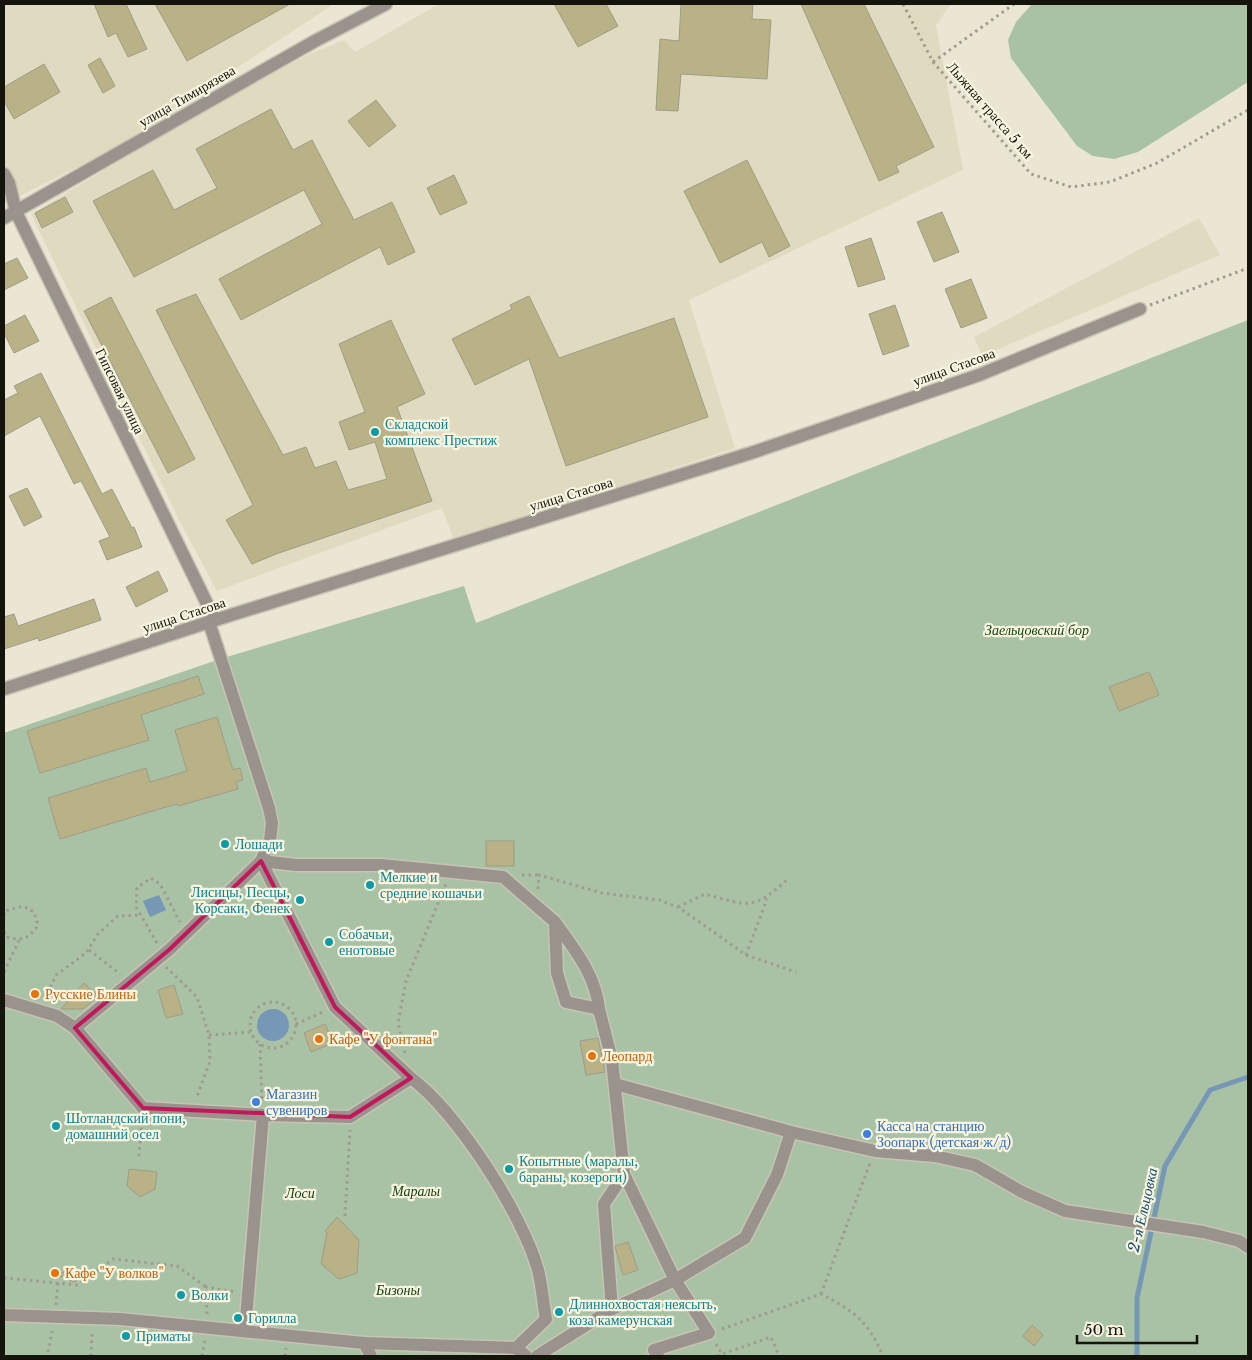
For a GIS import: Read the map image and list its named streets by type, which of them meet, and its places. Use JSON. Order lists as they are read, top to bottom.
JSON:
{
  "streets": {
    "street": ["улица Тимирязева", "улица Стасова", "Гипсовая улица"],
    "path": ["Лыжная трасса 5 км"]
  },
  "crossings": [
    ["улица Тимирязева", "Гипсовая улица"],
    ["улица Стасова", "Гипсовая улица"]
  ],
  "water": ["2-я Ельцовка"],
  "parks": [
    "Заельцовский бор",
    "Маралы",
    "Лоси",
    "Бизоны"
  ],
  "places": [
    "Складской комплекс Престиж",
    "Лошади",
    "Мелкие и средние кошачьи",
    "Лисицы, Песцы, Корсаки, Фенек",
    "Собачьи, енотовые",
    "Русские Блины",
    "Кафе \"У фонтана\"",
    "Леопард",
    "Магазин сувениров",
    "Шотландский пони, домашний осел",
    "Касса на станцию Зоопарк (детская ж/д)",
    "Копытные (маралы, бараны, козероги)",
    "Кафе \"У волков\"",
    "Волки",
    "Длиннохвостая неясыть, коза камерунская",
    "Горилла",
    "Приматы"
  ],
  "scale_bar": "50 m"
}
